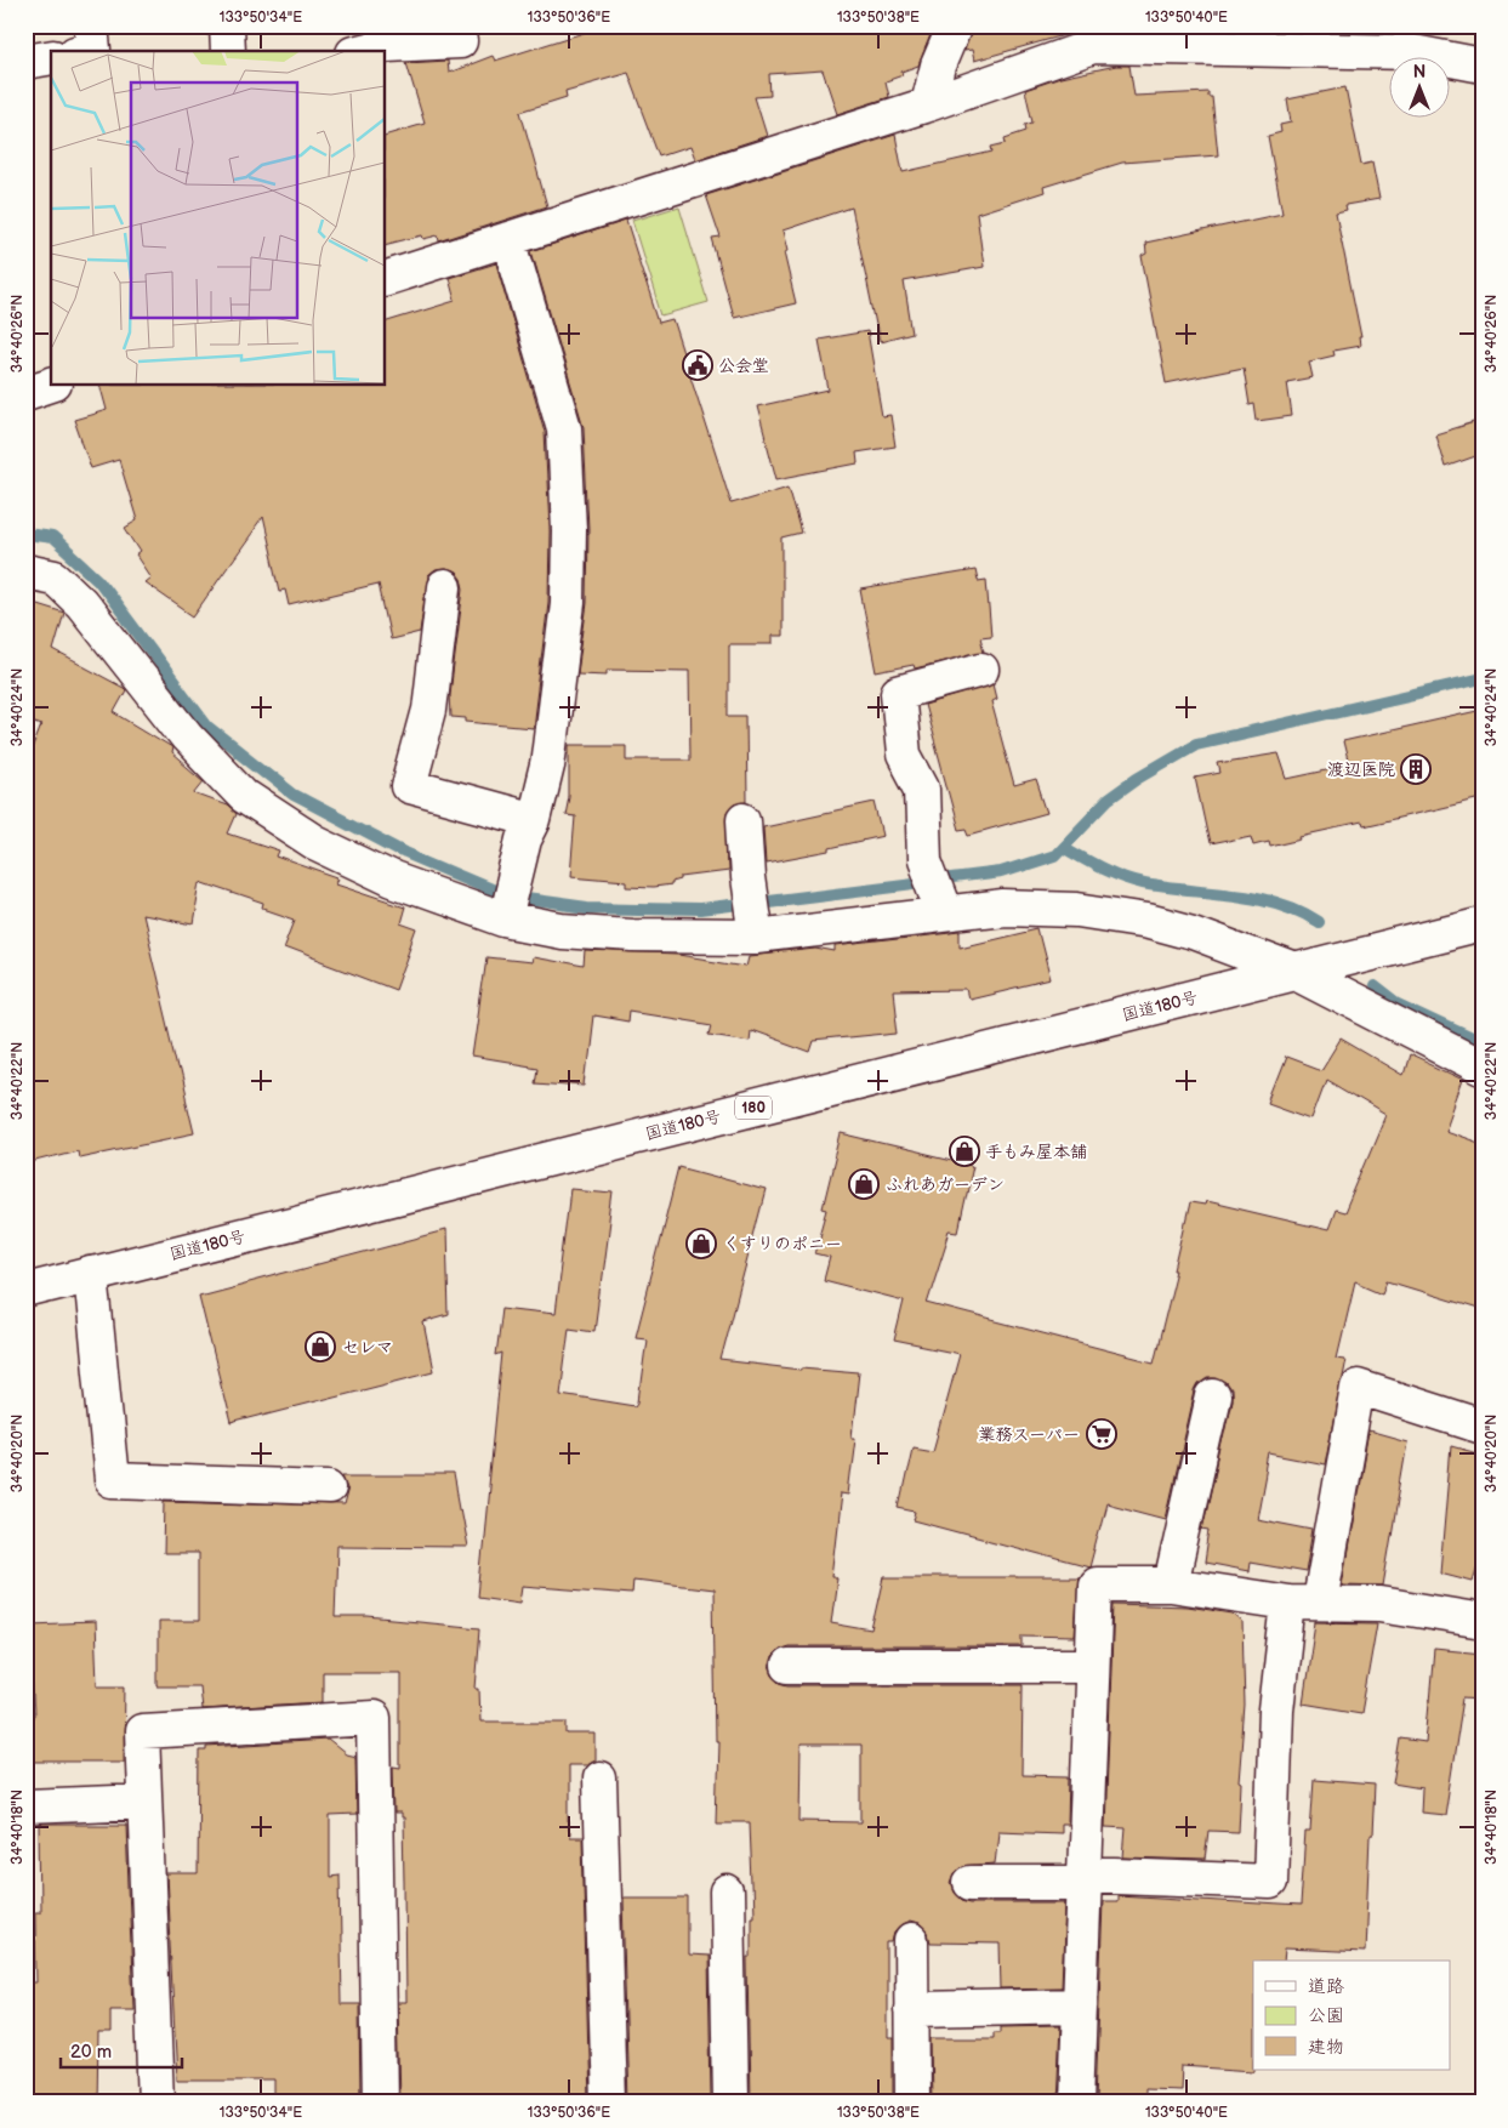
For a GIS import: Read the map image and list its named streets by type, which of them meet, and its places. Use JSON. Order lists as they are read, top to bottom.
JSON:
{
  "streets": {
    "main road": ["国道180号", "180"]
  },
  "places": {
    "public building": ["公会堂"],
    "building": ["渡辺医院"],
    "shop": [
      "手もみ屋本舗",
      "ふれあガーデン",
      "くすりのポニー",
      "セレマ"
    ],
    "supermarket": ["業務スーパー"]
  },
  "legend": ["道路", "公園", "建物"],
  "scale_bar": "20 m",
  "north": "top",
  "coordinates": [
    "133°50'34\"E",
    "133°50'36\"E",
    "133°50'38\"E",
    "133°50'40\"E",
    "34°40'26\"N",
    "34°40'24\"N",
    "34°40'22\"N",
    "34°40'20\"N",
    "34°40'18\"N"
  ]
}
